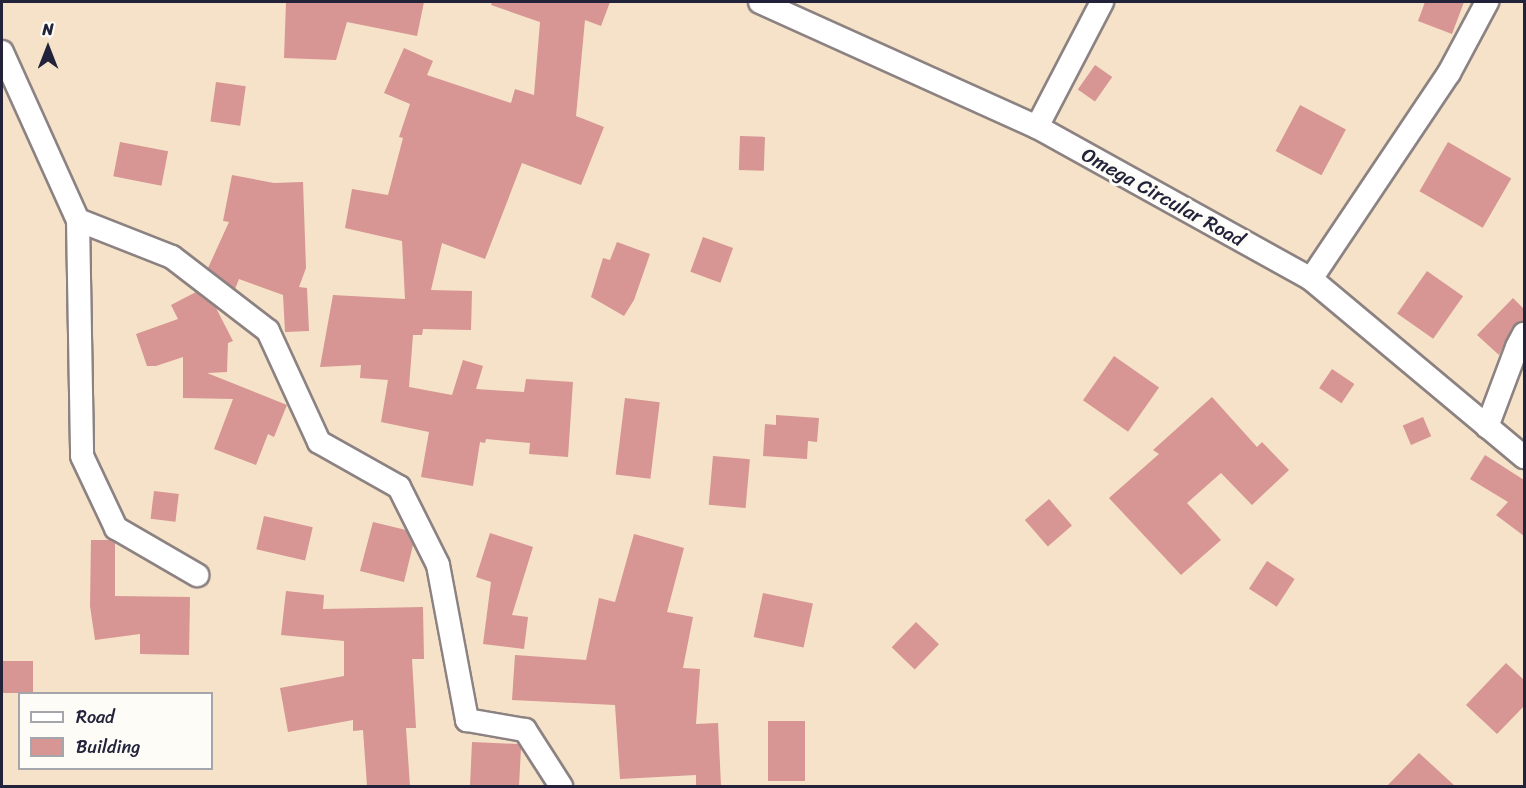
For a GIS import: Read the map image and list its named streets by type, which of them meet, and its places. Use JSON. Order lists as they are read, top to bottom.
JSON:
{
  "streets": {
    "street": ["Omega Circular Road"]
  },
  "legend": ["Road", "Building"],
  "north": "top"
}
